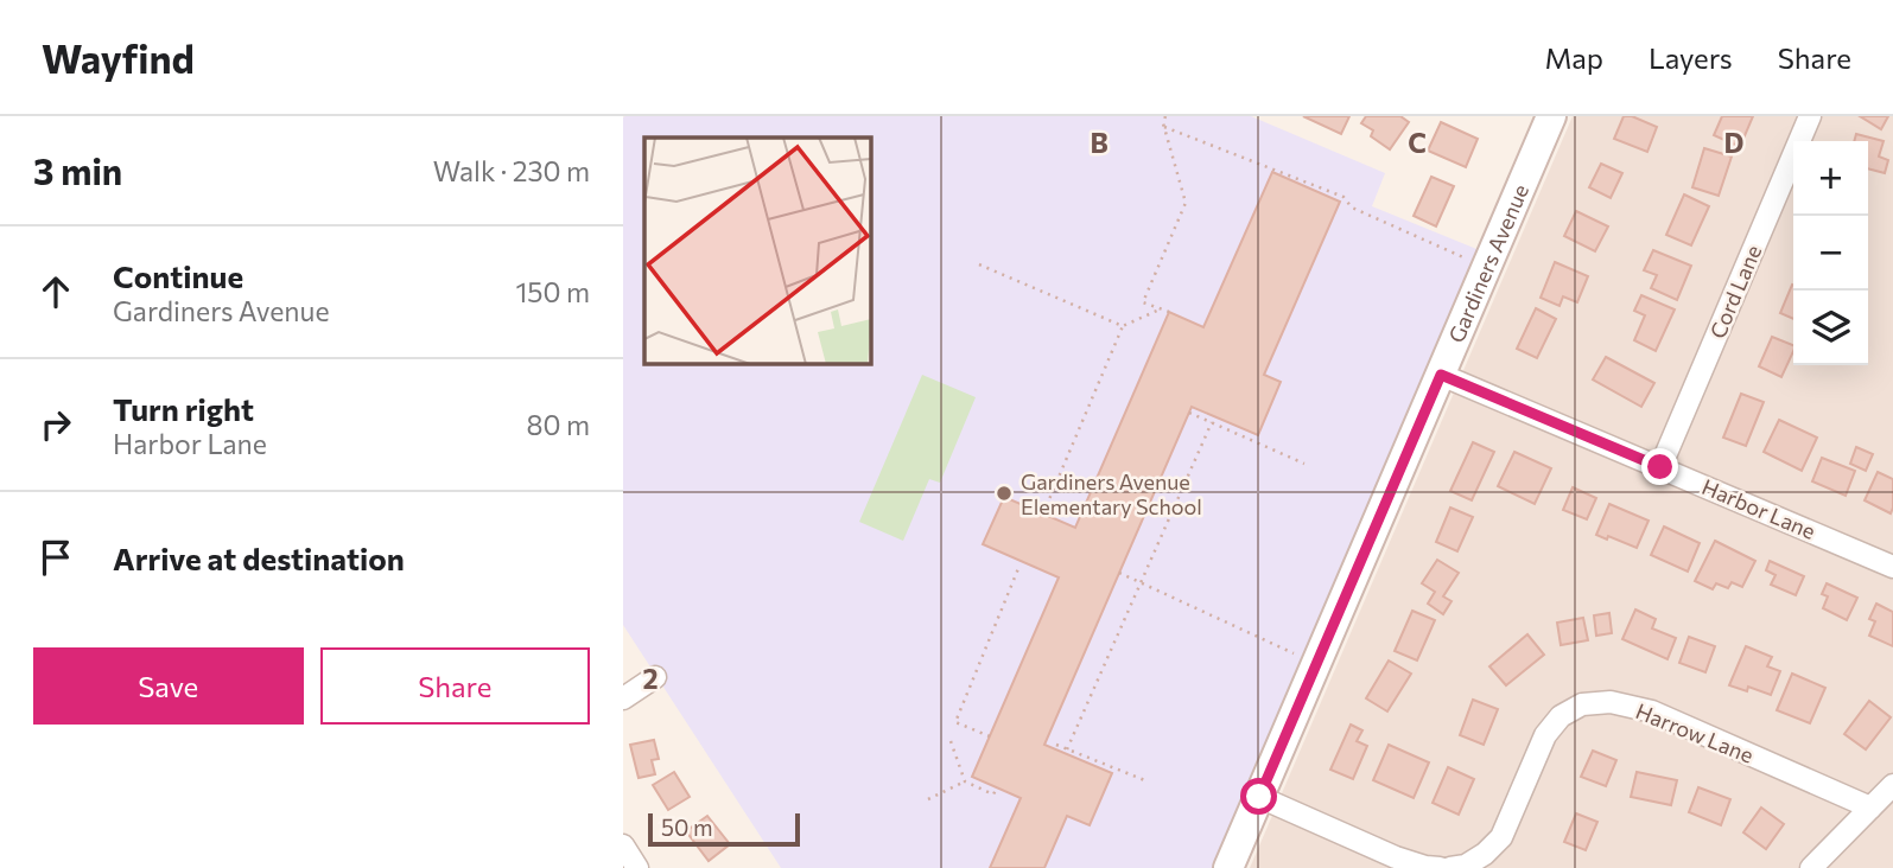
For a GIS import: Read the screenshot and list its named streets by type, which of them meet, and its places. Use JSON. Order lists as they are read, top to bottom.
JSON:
{
  "streets": {
    "main road": ["Gardiners Avenue"],
    "street": ["Cord Lane", "Harbor Lane", "Harrow Lane"]
  },
  "crossings": [
    ["Gardiners Avenue", "Harbor Lane"],
    ["Cord Lane", "Harbor Lane"]
  ],
  "places": ["Gardiners Avenue Elementary School"],
  "scale_bar": "50 m",
  "page": {
    "header": "Wayfind",
    "nav": ["Map", "Layers", "Share"],
    "heading": ["3 min", "Walk · 230 m"],
    "map_buttons": ["+", "−"],
    "list": [
      ["Continue", "Gardiners Avenue", "150 m"],
      ["Turn right", "Harbor Lane", "80 m"],
      "Arrive at destination"
    ],
    "buttons": ["Save", "Share"],
    "scale": "50 m"
  },
  "grid": {
    "columns": ["B", "C", "D"],
    "rows": ["2"]
  }
}
